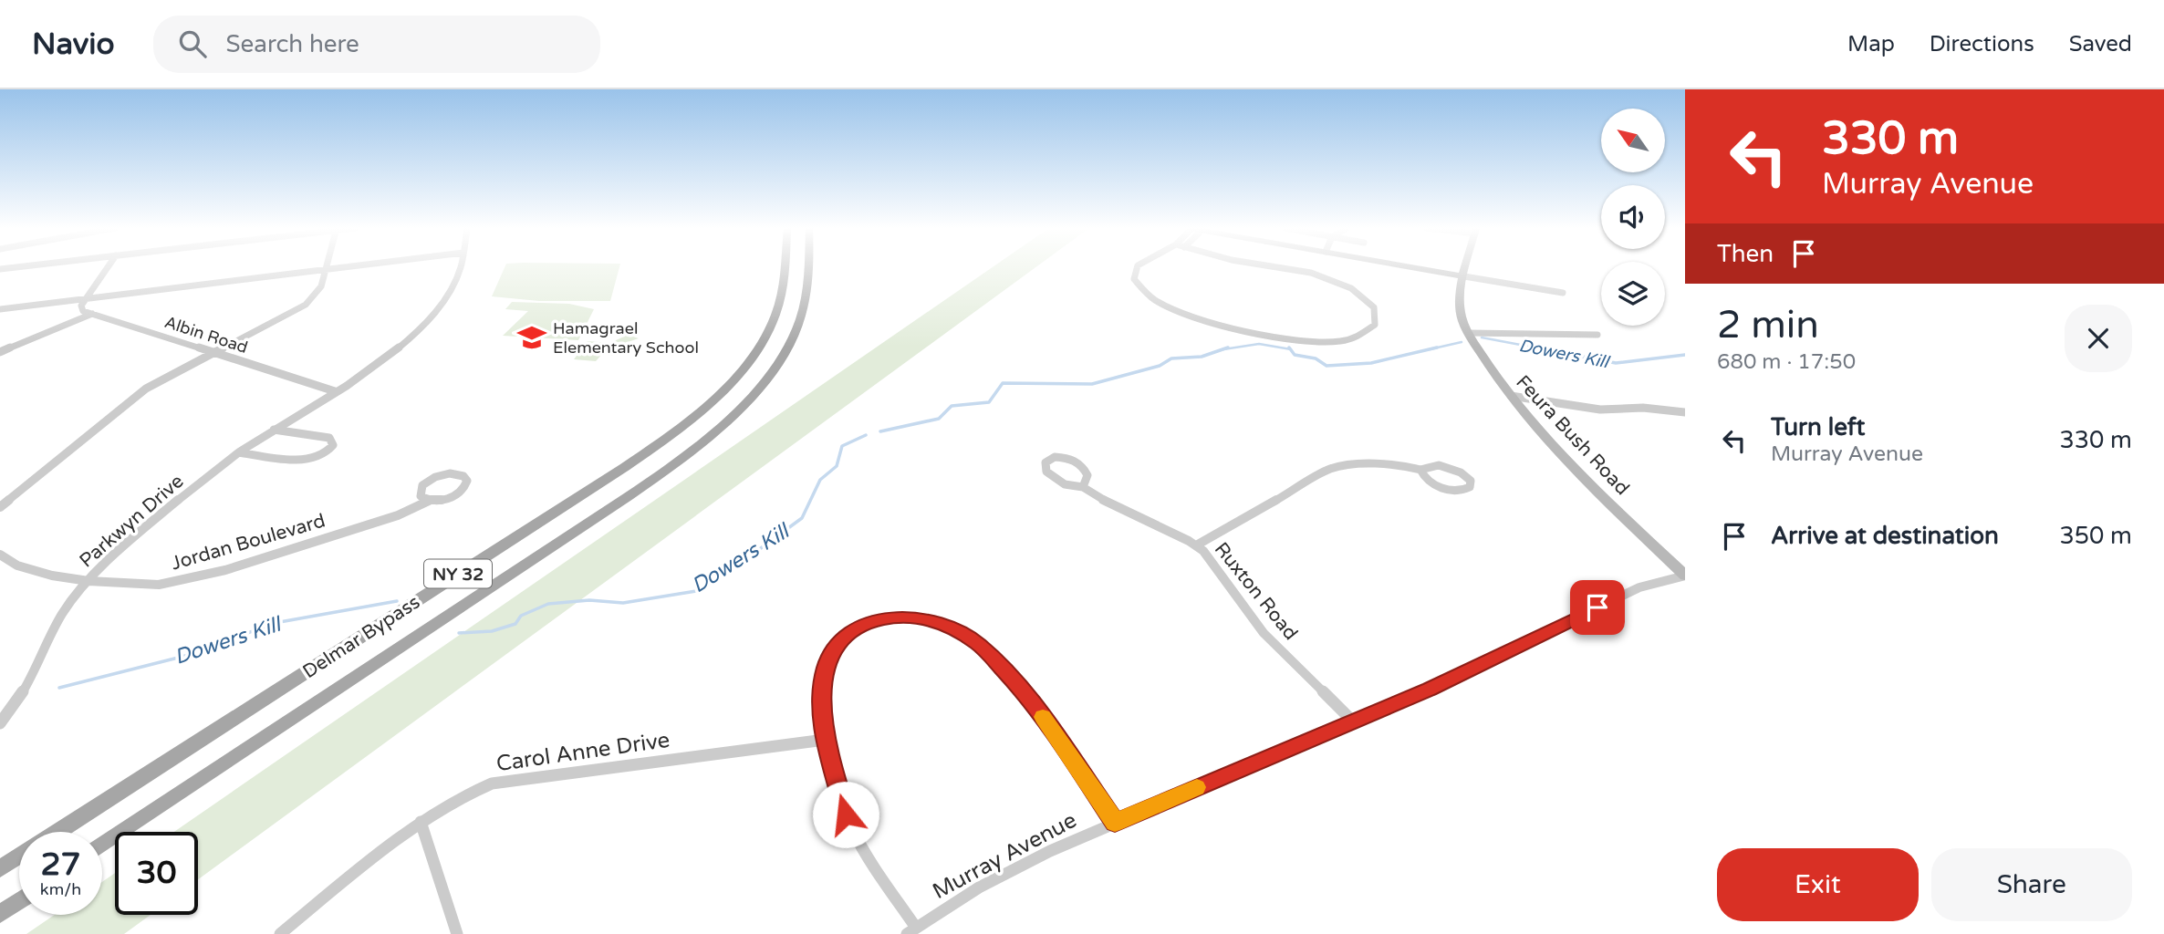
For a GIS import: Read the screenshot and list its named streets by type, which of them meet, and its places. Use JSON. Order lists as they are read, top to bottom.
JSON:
{
  "streets": {
    "main road": ["Feura Bush Road", "NY 32", "Delmar Bypass"],
    "street": [
      "Albin Road",
      "Parkwyn Drive",
      "Jordan Boulevard",
      "Ruxton Road",
      "Carol Anne Drive",
      "Murray Avenue"
    ]
  },
  "crossings": [
    ["Albin Road", "Parkwyn Drive"],
    ["Feura Bush Road", "Murray Avenue"],
    ["Parkwyn Drive", "Jordan Boulevard"],
    ["Ruxton Road", "Murray Avenue"]
  ],
  "water": ["Dowers Kill"],
  "places": {
    "school or university": ["Hamagrael Elementary School"]
  },
  "north": "top left",
  "page": {
    "header": "Navio",
    "search": "Search here",
    "nav": ["Map", "Directions", "Saved"],
    "turn": ["330 m", "Murray Avenue"],
    "then": "Then",
    "heading": ["2 min", "680 m · 17:50"],
    "list": [
      {
        "name": "Turn left",
        "note": "Murray Avenue",
        "value": "330 m"
      },
      {
        "name": "Arrive at destination",
        "value": "350 m"
      }
    ],
    "speed": "27 km/h",
    "limit": "30",
    "buttons": ["Exit", "Share"]
  }
}
